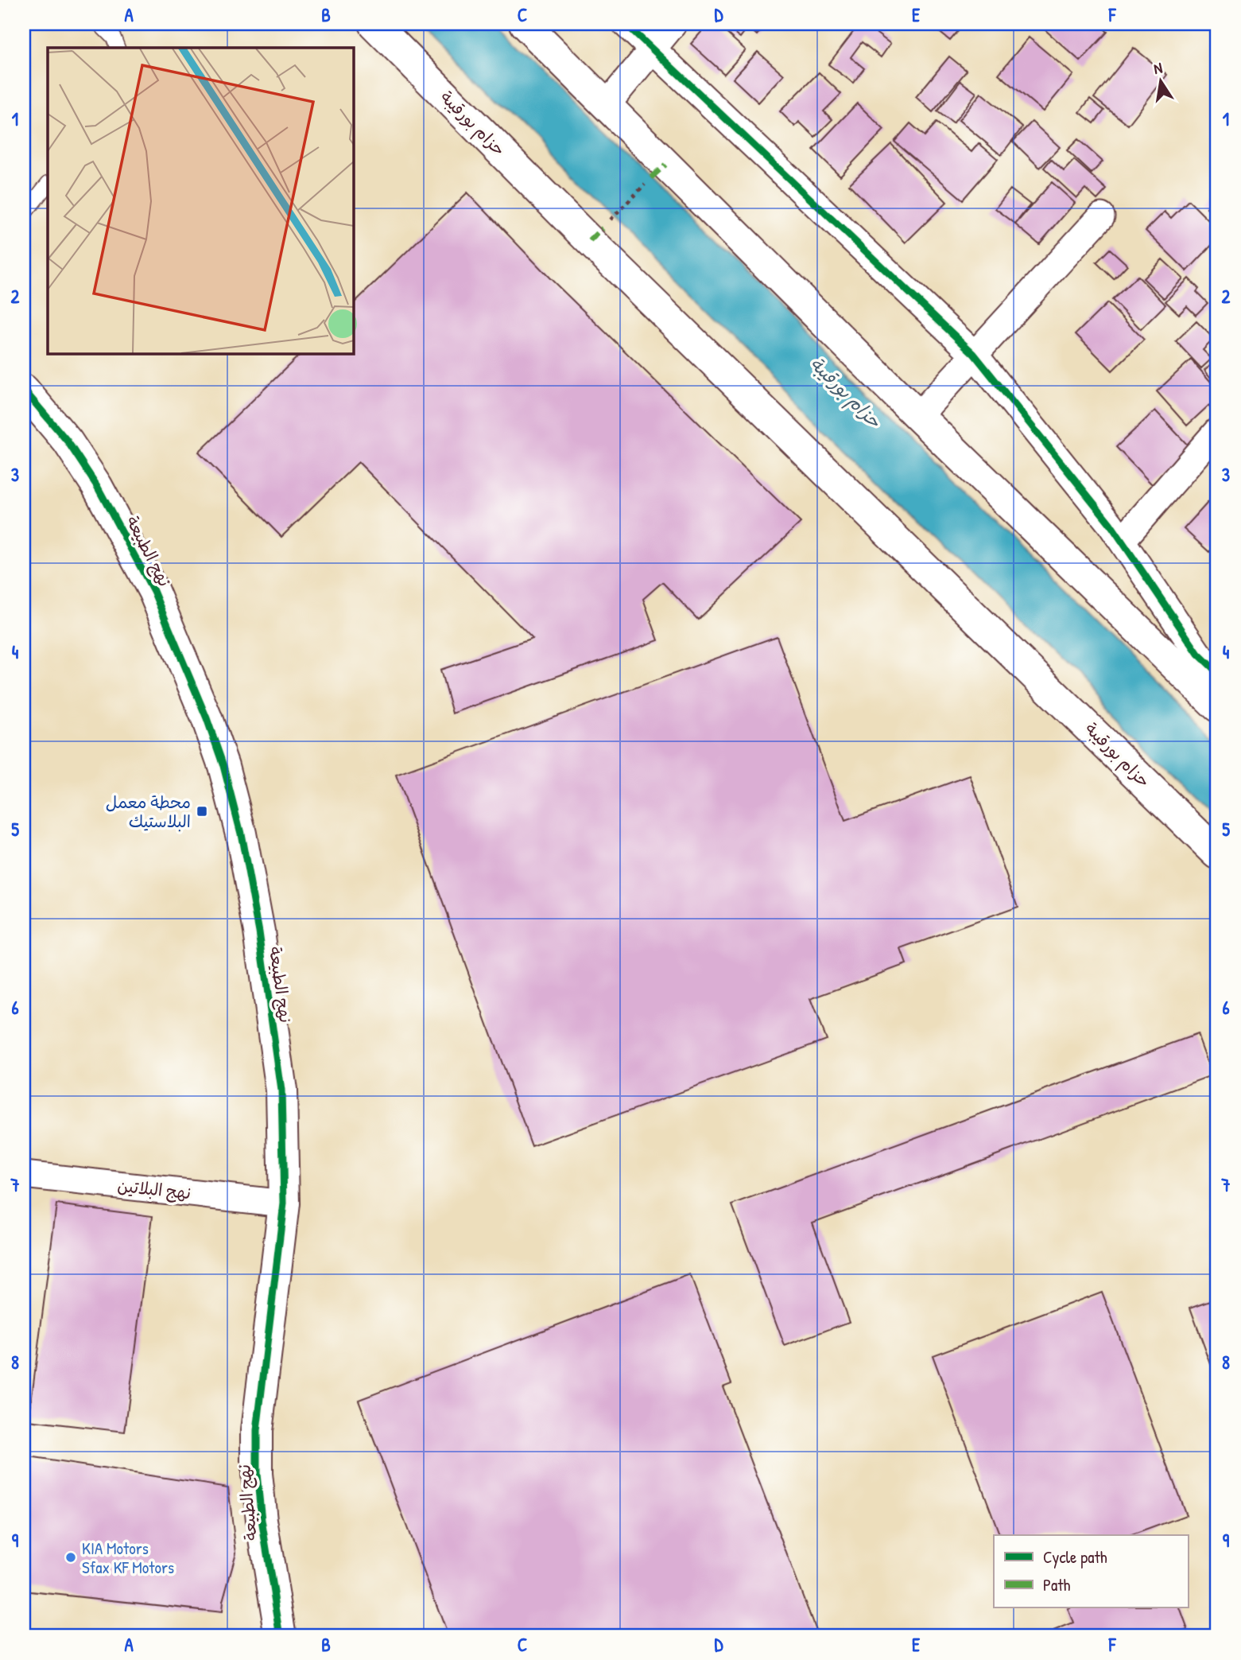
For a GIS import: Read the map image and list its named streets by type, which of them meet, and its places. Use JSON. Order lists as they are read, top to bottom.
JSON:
{
  "streets": {
    "main road": ["حزام بورقيبة", "نهج الطبيعة"],
    "street": ["نهج البلاتين"]
  },
  "crossings": [
    ["نهج الطبيعة", "نهج البلاتين"]
  ],
  "water": ["حزام بورقيبة"],
  "places": {
    "transit": ["محطة معمل البلاستيك"],
    "other": ["KIA Motors Sfax KF Motors"]
  },
  "legend": ["Cycle path", "Path"],
  "north": "top",
  "grid": {
    "columns": [
      "A",
      "B",
      "C",
      "D",
      "E",
      "F"
    ],
    "rows": [
      "1",
      "2",
      "3",
      "4",
      "5",
      "6",
      "7",
      "8",
      "9"
    ]
  }
}
